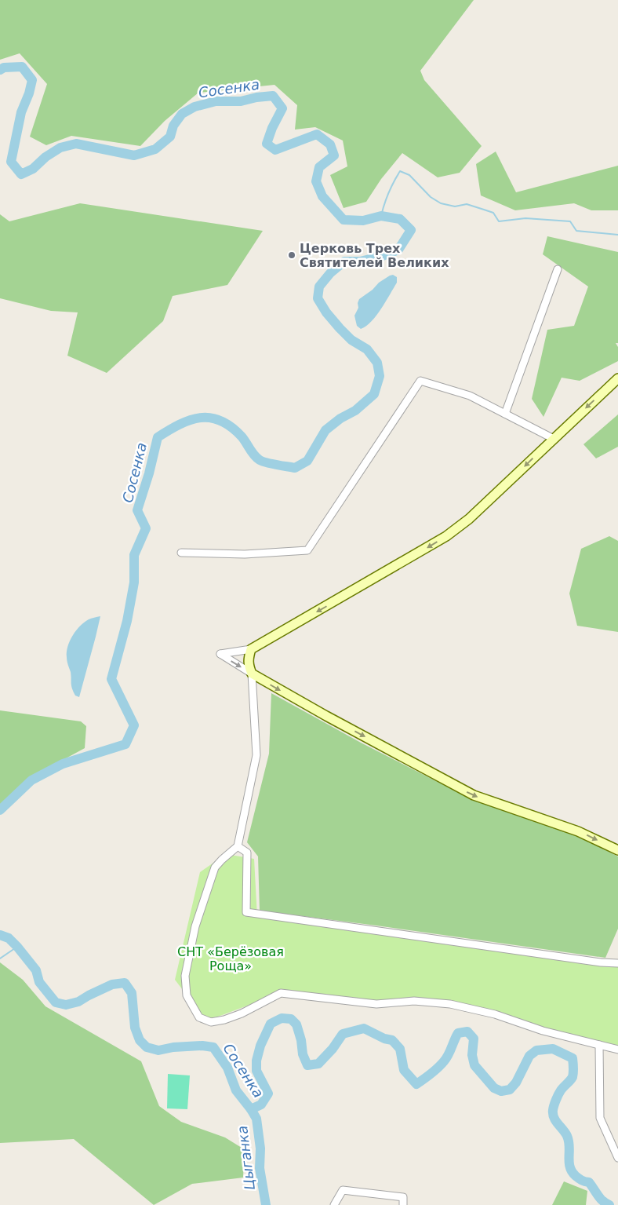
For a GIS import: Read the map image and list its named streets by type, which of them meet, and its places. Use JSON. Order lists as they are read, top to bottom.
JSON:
{
  "water": ["Сосенка", "Цыганка"],
  "parks": ["СНТ «Берёзовая Роща»"],
  "places": ["Церковь Трех Святителей Великих"]
}
